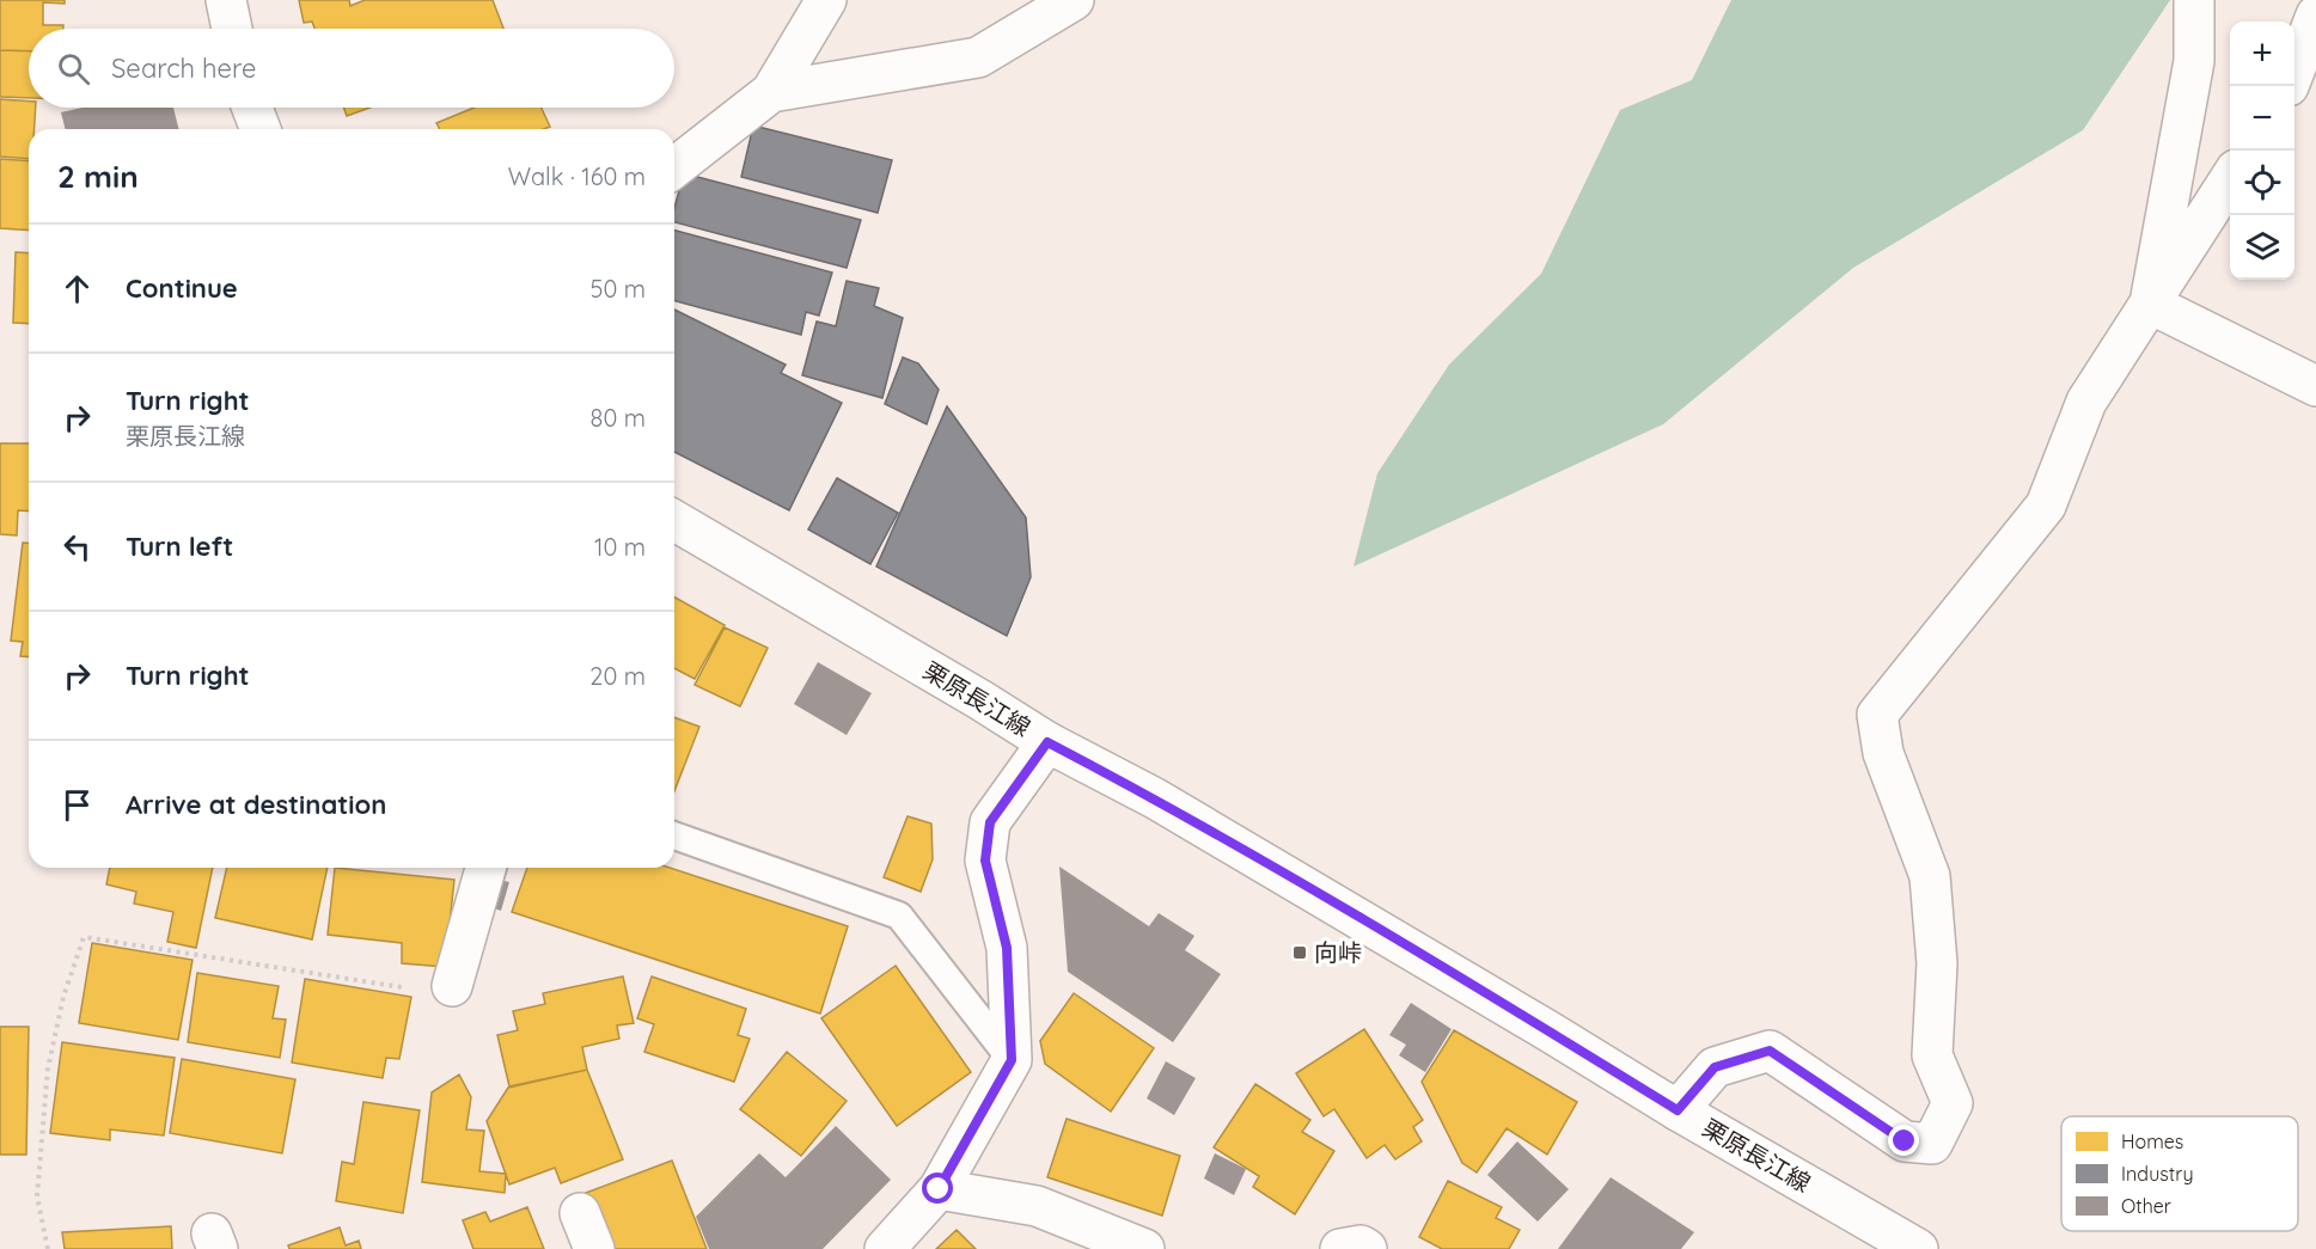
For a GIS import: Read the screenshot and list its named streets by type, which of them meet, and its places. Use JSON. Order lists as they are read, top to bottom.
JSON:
{
  "streets": {
    "street": ["栗原長江線"]
  },
  "places": {
    "transit": ["向峠"]
  },
  "legend": ["Homes", "Industry", "Other"],
  "page": {
    "map_buttons": ["+", "−"],
    "search": "Search here",
    "heading": ["2 min", "Walk · 160 m"],
    "list": [
      ["Continue", "50 m"],
      ["Turn right", "栗原長江線", "80 m"],
      ["Turn left", "10 m"],
      ["Turn right", "20 m"],
      "Arrive at destination"
    ]
  }
}
